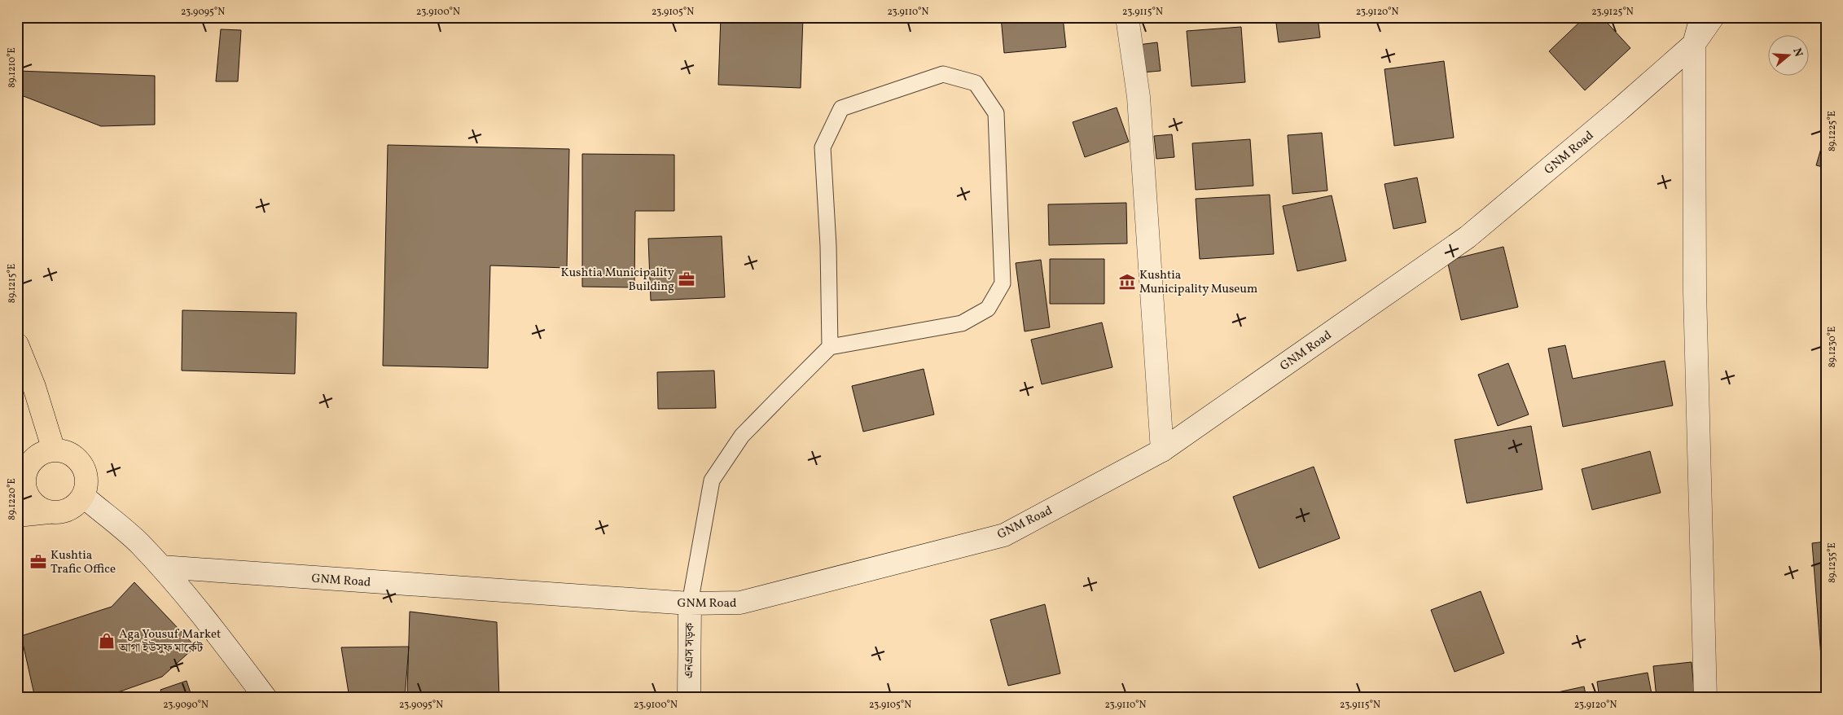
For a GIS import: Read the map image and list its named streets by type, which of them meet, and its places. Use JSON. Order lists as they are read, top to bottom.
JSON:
{
  "streets": {
    "street": ["GNM Road", "এনএস সড়ক"]
  },
  "crossings": [
    ["GNM Road", "এনএস সড়ক"]
  ],
  "places": {
    "office": ["Kushtia Municipality Building", "Kushtia Trafic Office"],
    "museum": ["Kushtia Municipality Museum"],
    "shop": ["Aga Yousuf Market আগা ইউসুফ মার্কেট"]
  },
  "north": "right",
  "coordinates": [
    "23.9095°N",
    "23.9100°N",
    "23.9105°N",
    "23.9110°N",
    "23.9115°N",
    "23.9120°N",
    "23.9125°N",
    "89.1210°E",
    "89.1225°E",
    "89.1215°E",
    "89.1230°E",
    "89.1220°E",
    "89.1235°E",
    "23.9090°N"
  ]
}
